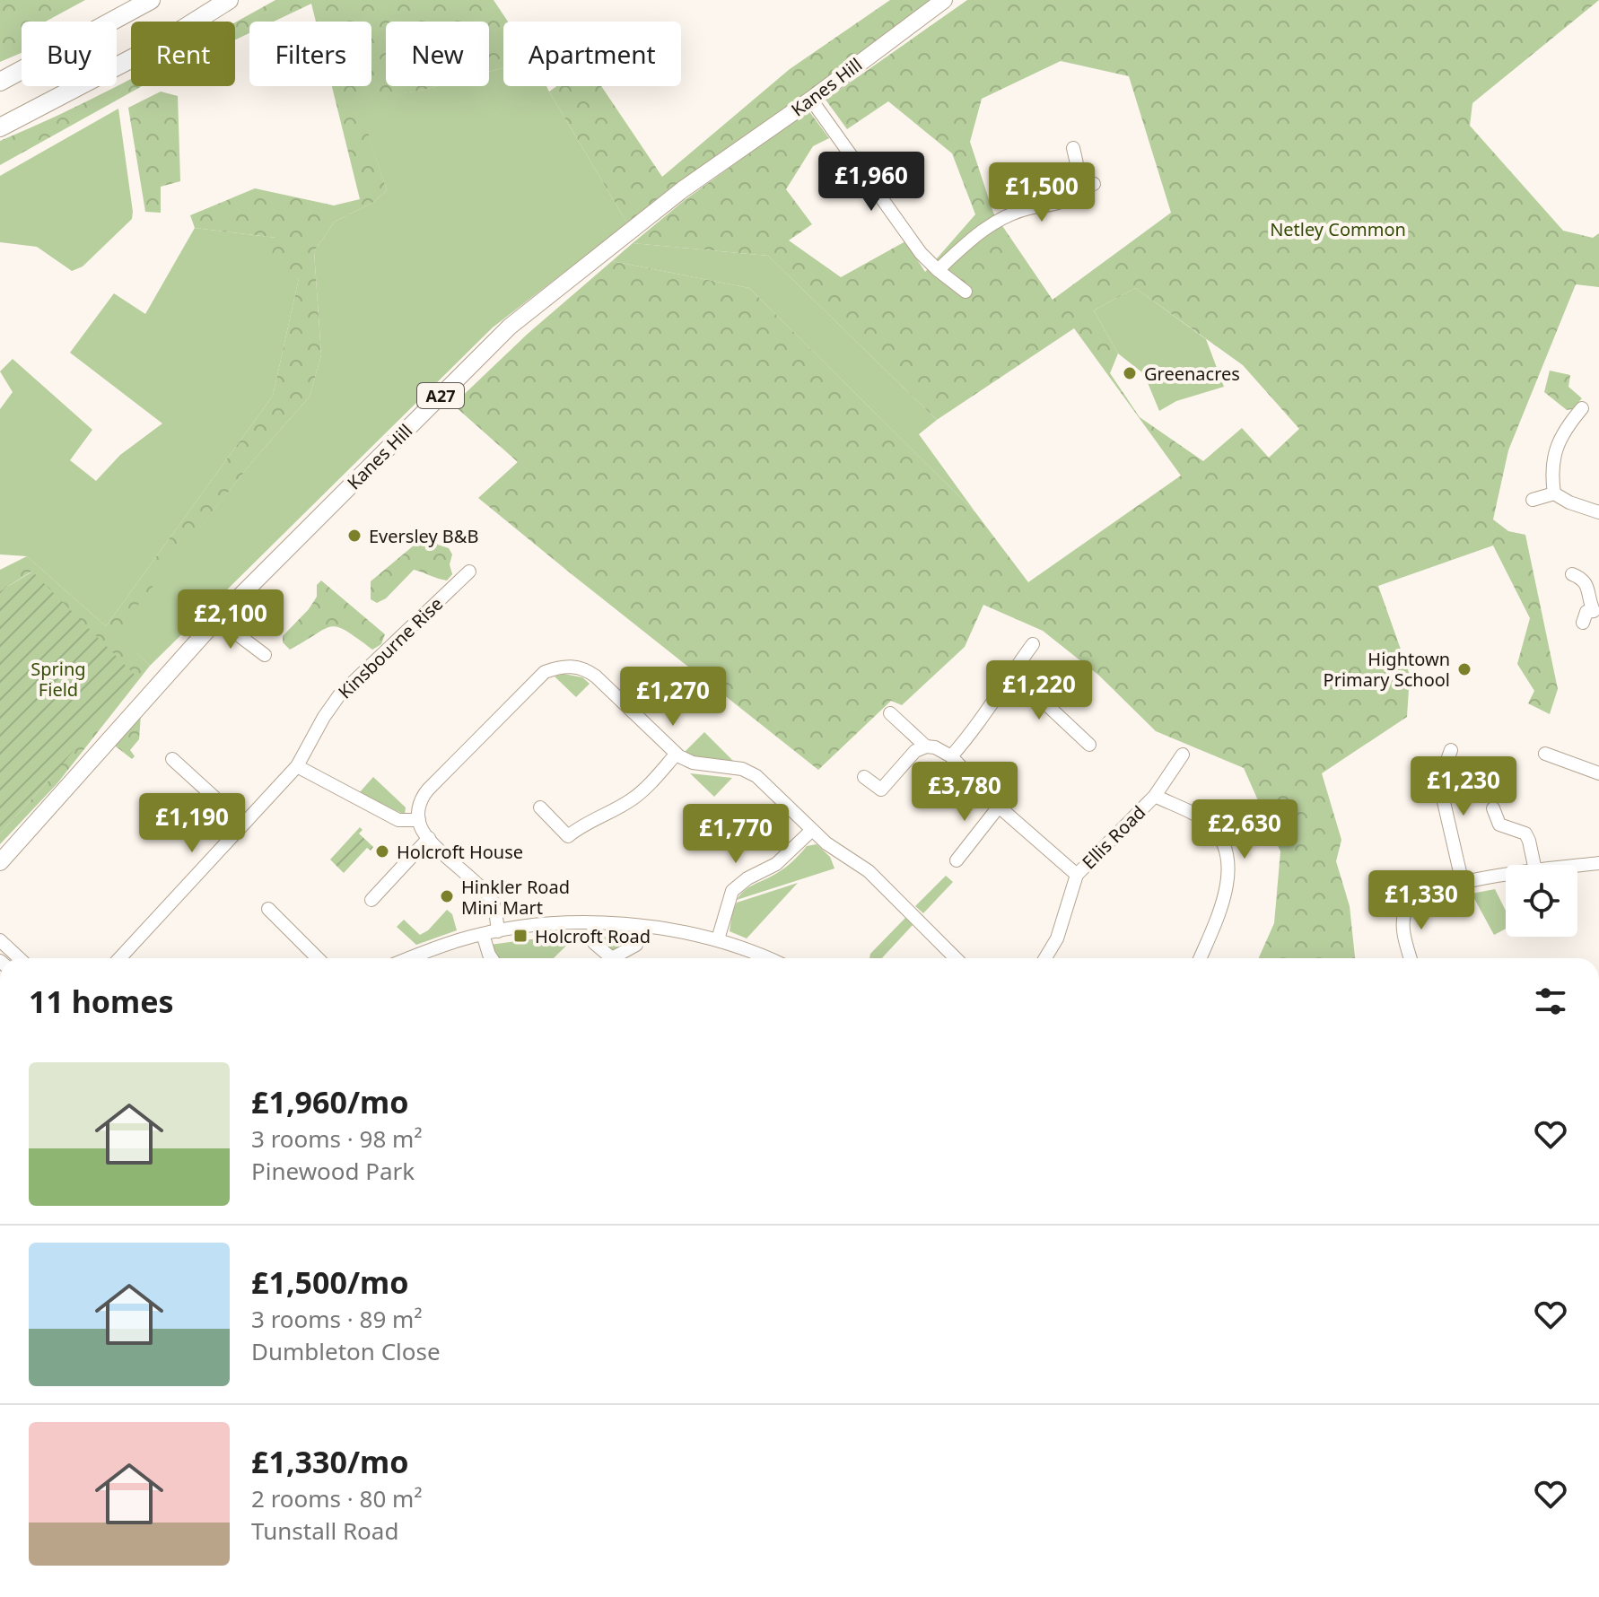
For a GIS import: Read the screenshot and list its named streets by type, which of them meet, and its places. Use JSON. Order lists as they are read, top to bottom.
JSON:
{
  "streets": {
    "main road": ["Kanes Hill", "A27"],
    "street": ["Kinsbourne Rise", "Ellis Road"]
  },
  "parks": ["Netley Common", "Spring Field"],
  "places": {
    "other": [
      "Greenacres",
      "Eversley B&B",
      "Hightown Primary School",
      "Holcroft House",
      "Hinkler Road Mini Mart"
    ],
    "transit": ["Holcroft Road"]
  },
  "page": {
    "chip": [
      "Buy",
      "Rent",
      "Filters",
      "New",
      "Apartment"
    ],
    "price": [
      "£1,960",
      "£1,500",
      "£2,100",
      "£1,220",
      "£1,270",
      "£1,230",
      "£3,780",
      "£1,190",
      "£2,630",
      "£1,770",
      "£1,330"
    ],
    "heading": "11 homes",
    "list": [
      {
        "name": "£1,960/mo",
        "note": "3 rooms · 98 m² · Pinewood Park"
      },
      {
        "name": "£1,500/mo",
        "note": "3 rooms · 89 m² · Dumbleton Close"
      },
      {
        "name": "£1,330/mo",
        "note": "2 rooms · 80 m² · Tunstall Road"
      }
    ]
  }
}
